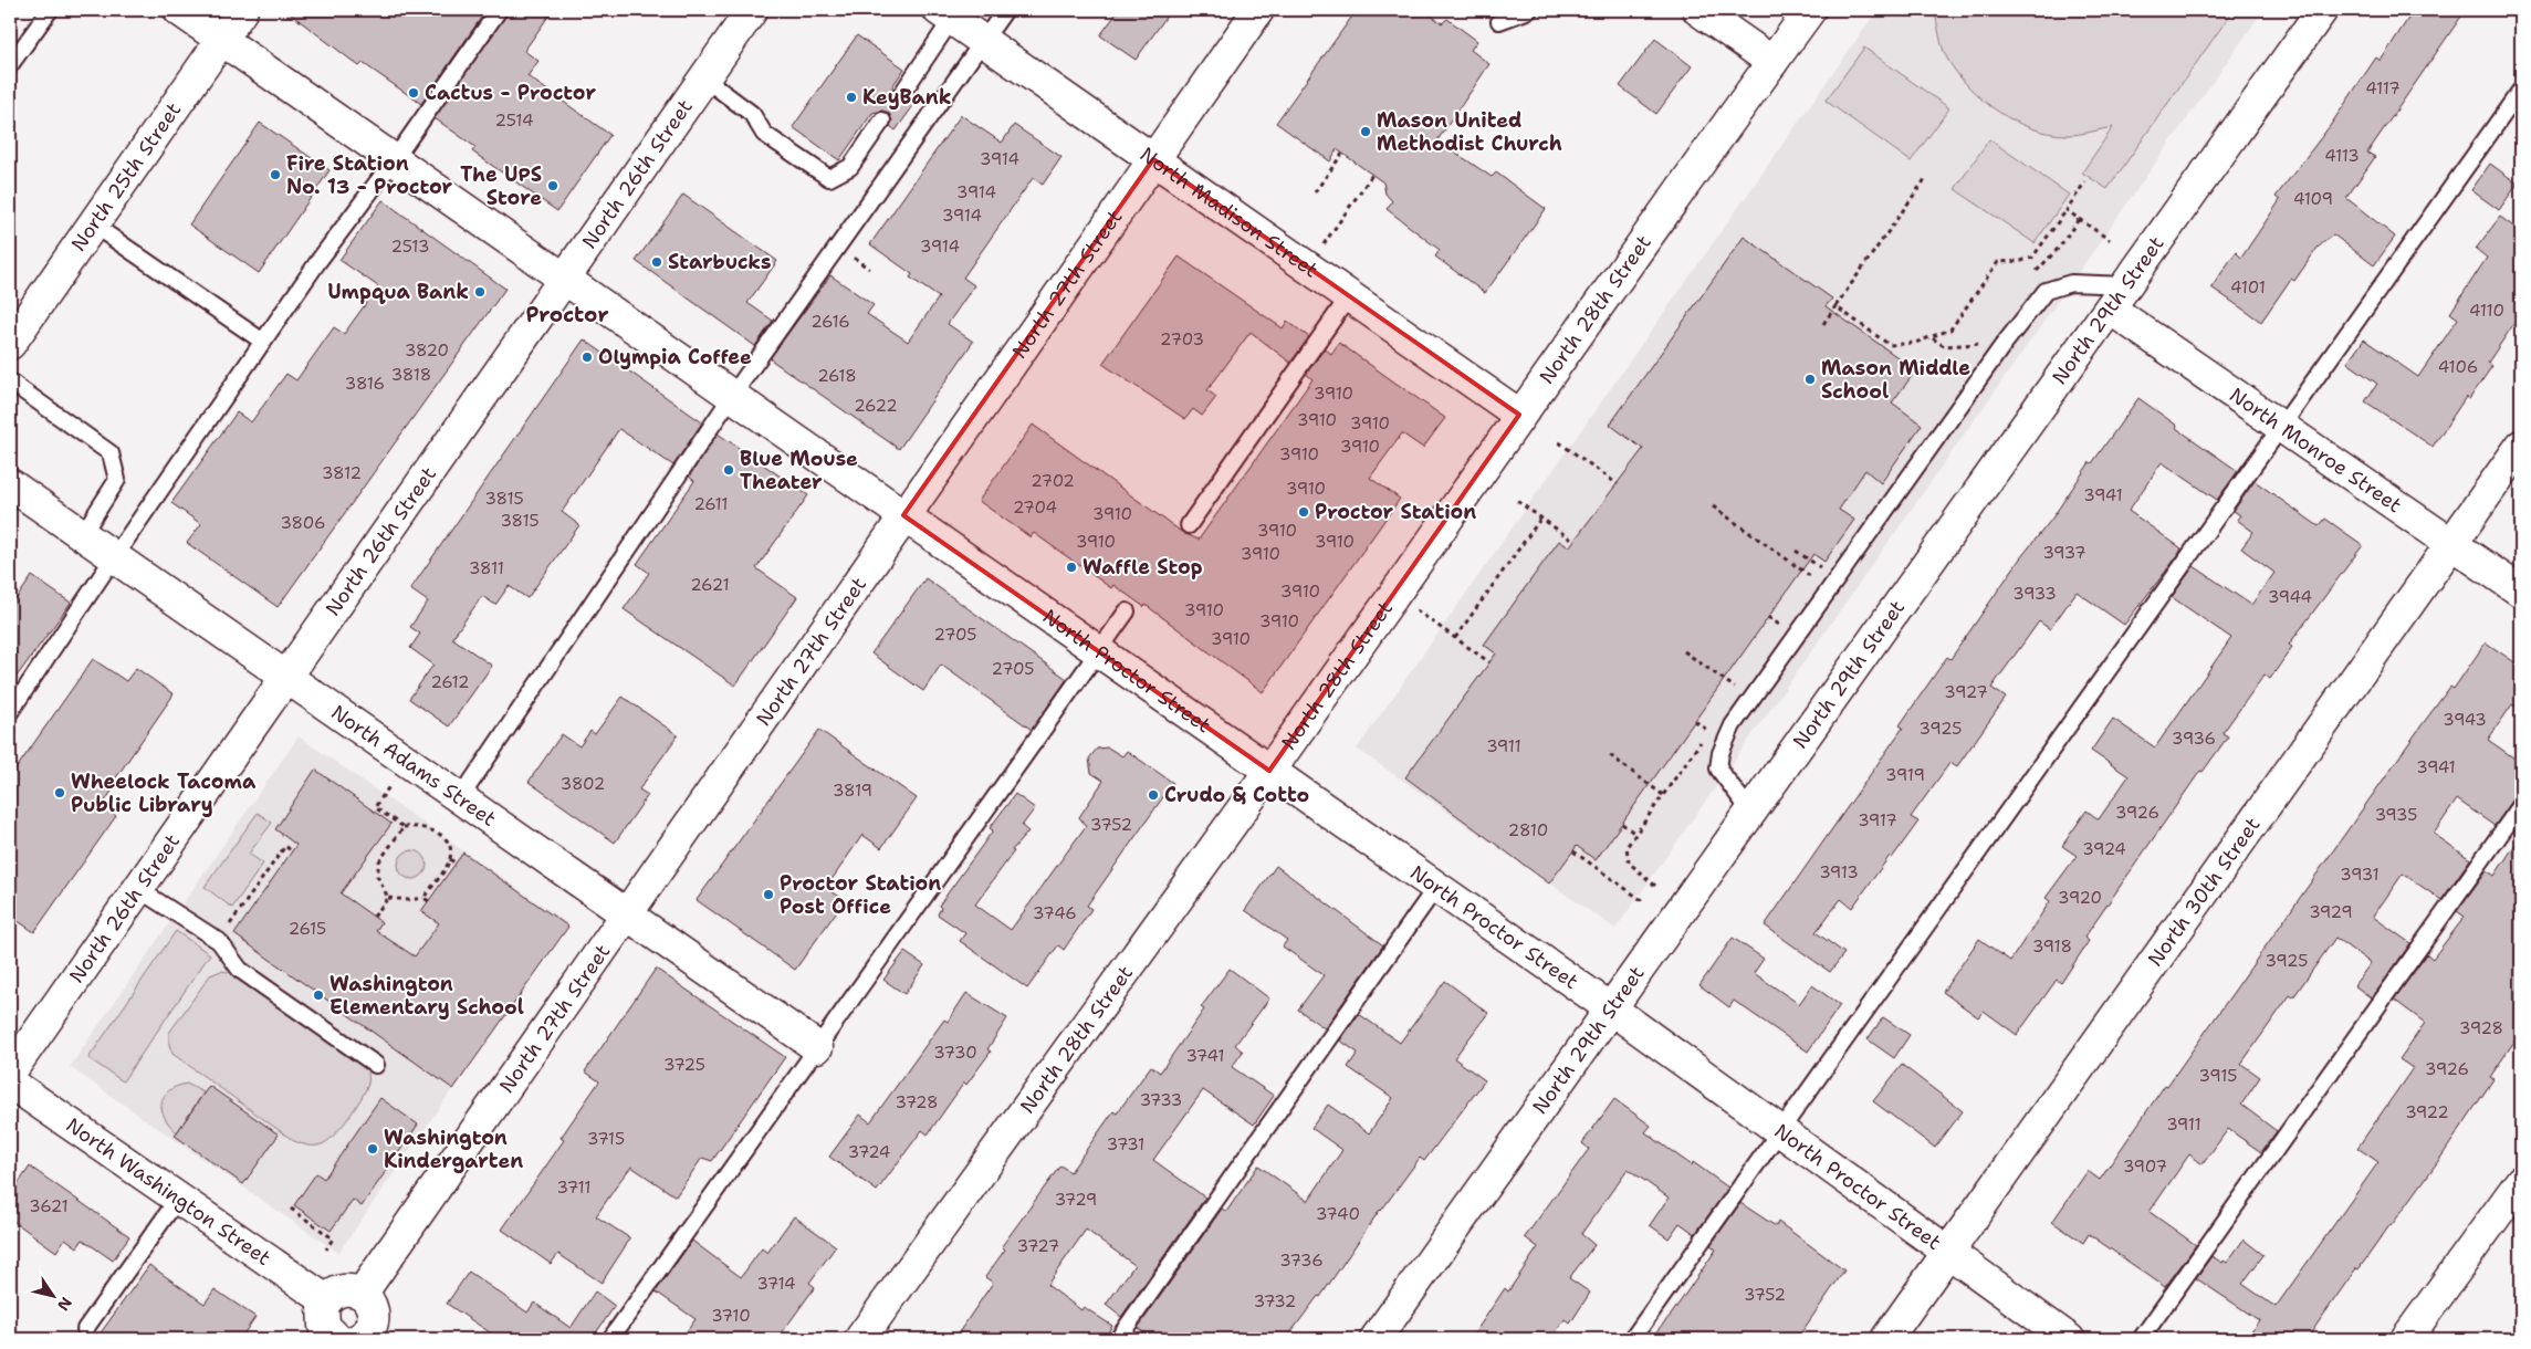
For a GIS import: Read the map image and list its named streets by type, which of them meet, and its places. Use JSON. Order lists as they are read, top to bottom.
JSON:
{
  "streets": {
    "street": [
      "North 26th Street",
      "North 25th Street",
      "North Madison Street",
      "North 27th Street",
      "North 28th Street",
      "North 29th Street",
      "North Monroe Street",
      "North Proctor Street",
      "North Adams Street",
      "North 30th Street",
      "North Washington Street"
    ]
  },
  "crossings": [
    ["North 26th Street", "North Proctor Street"],
    ["North 26th Street", "North Adams Street"],
    ["North 25th Street", "North Proctor Street"],
    ["North Madison Street", "North 27th Street"],
    ["North Madison Street", "North 28th Street"],
    ["North 27th Street", "North Proctor Street"],
    ["North 27th Street", "North Adams Street"],
    ["North 27th Street", "North Washington Street"],
    ["North 28th Street", "North Proctor Street"],
    ["North 29th Street", "North Monroe Street"],
    ["North 29th Street", "North Proctor Street"],
    ["North Monroe Street", "North 30th Street"],
    ["North Proctor Street", "North 30th Street"]
  ],
  "districts": ["Proctor"],
  "places": [
    "Cactus - Proctor",
    "KeyBank",
    "Mason United Methodist Church",
    "Fire Station No. 13 - Proctor",
    "The UPS Store",
    "Starbucks",
    "Umpqua Bank",
    "Olympia Coffee",
    "Mason Middle School",
    "Blue Mouse Theater",
    "Proctor Station",
    "Waffle Stop",
    "Wheelock Tacoma Public Library",
    "Crudo & Cotto",
    "Proctor Station Post Office",
    "Washington Elementary School",
    "Washington Kindergarten"
  ],
  "house_numbers": [
    "4117",
    "2514",
    "4113",
    "3914",
    "3914",
    "4109",
    "3914",
    "2513",
    "3914",
    "4101",
    "4110",
    "2616",
    "2703",
    "3820",
    "4106",
    "3818",
    "2618",
    "3816",
    "3910",
    "2622",
    "3910",
    "3910",
    "3910",
    "3910",
    "3812",
    "2702",
    "3910",
    "3941",
    "3815",
    "2611",
    "2704",
    "3910",
    "3815",
    "3806",
    "3910",
    "3910",
    "3910",
    "3937",
    "3910",
    "3811",
    "2621",
    "3910",
    "3933",
    "3944",
    "3910",
    "3910",
    "2705",
    "3910",
    "2705",
    "2612",
    "3927",
    "3943",
    "3925",
    "3936",
    "3911",
    "3941",
    "3919",
    "3802",
    "3819",
    "3926",
    "3935",
    "3917",
    "3752",
    "2810",
    "3924",
    "3913",
    "3931",
    "3920",
    "3929",
    "3746",
    "2615",
    "3918",
    "3925",
    "3928",
    "3730",
    "3741",
    "3725",
    "3926",
    "3915",
    "3733",
    "3728",
    "3922",
    "3911",
    "3715",
    "3731",
    "3724",
    "3907",
    "3711",
    "3729",
    "3621",
    "3740",
    "3727",
    "3736",
    "3714",
    "3752",
    "3732",
    "3710"
  ],
  "north": "bottom right"
}
